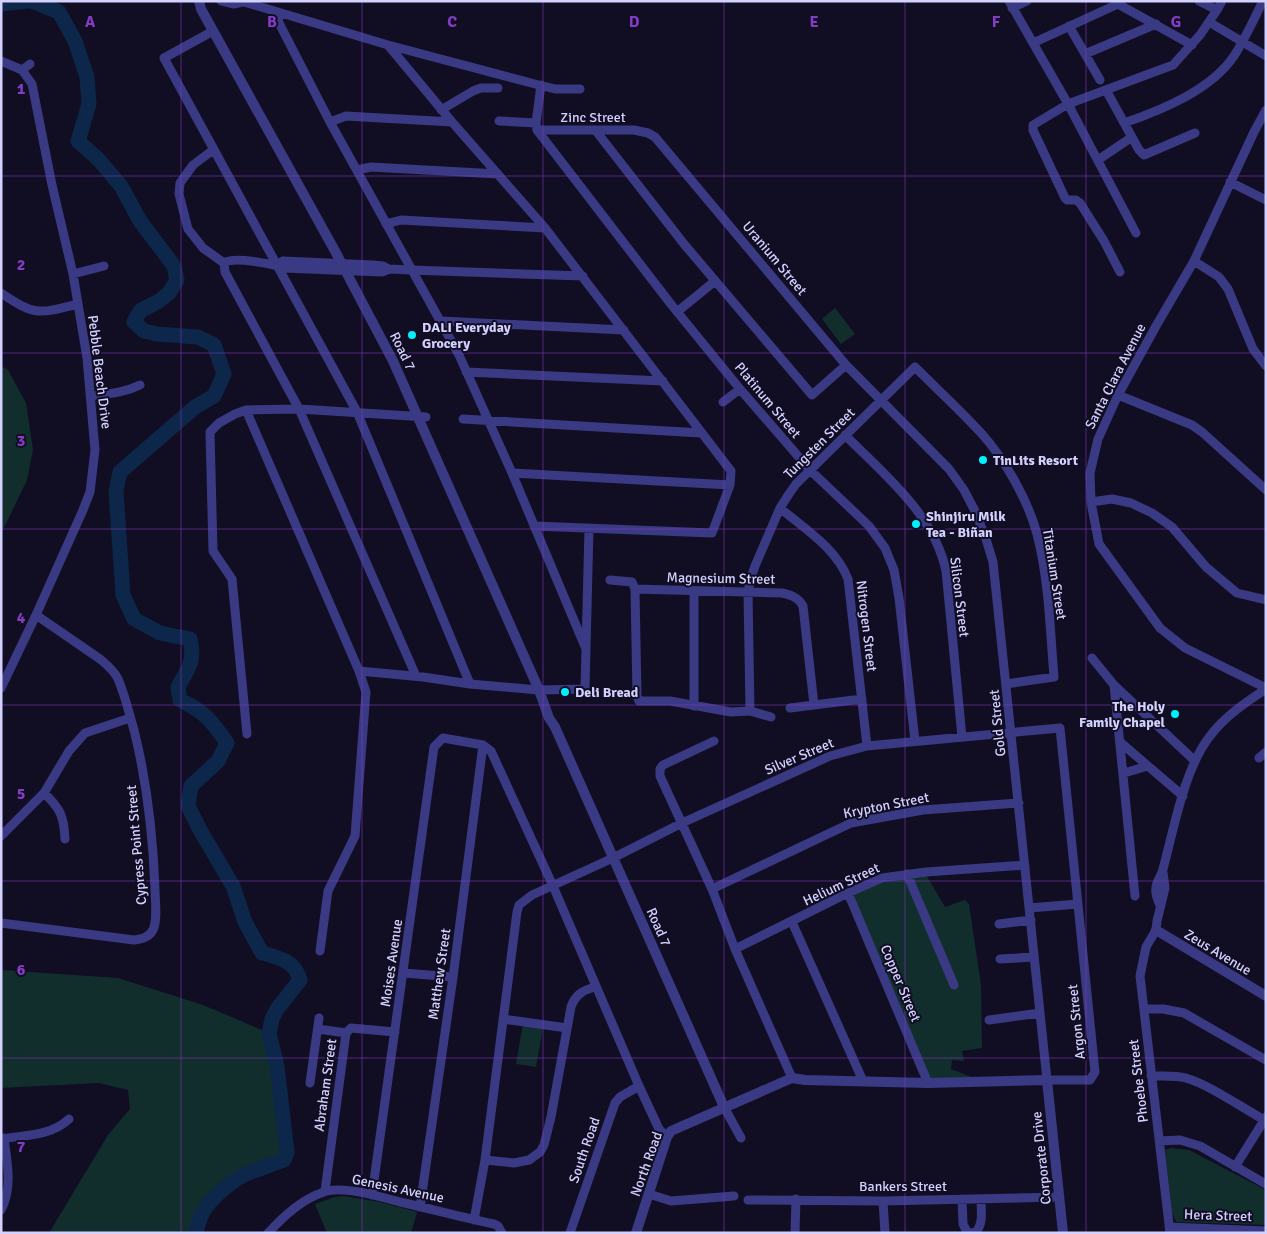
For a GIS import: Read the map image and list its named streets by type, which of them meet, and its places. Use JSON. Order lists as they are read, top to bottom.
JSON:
{
  "streets": {
    "street": [
      "Zinc Street",
      "Uranium Street",
      "Road 7",
      "Pebble Beach Drive",
      "Santa Clara Avenue",
      "Platinum Street",
      "Tungsten Street",
      "Titanium Street",
      "Magnesium Street",
      "Silicon Street",
      "Nitrogen Street",
      "Gold Street",
      "Silver Street",
      "Krypton Street",
      "Cypress Point Street",
      "Helium Street",
      "Zeus Avenue",
      "Moises Avenue",
      "Matthew Street",
      "Copper Street",
      "Argon Street",
      "Phoebe Street",
      "Abraham Street",
      "South Road",
      "Corporate Drive",
      "North Road",
      "Bankers Street",
      "Genesis Avenue",
      "Hera Street"
    ]
  },
  "crossings": [
    ["Zinc Street", "Uranium Street"],
    ["Zinc Street", "Platinum Street"],
    ["Uranium Street", "Tungsten Street"],
    ["Uranium Street", "Titanium Street"],
    ["Uranium Street", "Gold Street"],
    ["Road 7", "Silver Street"],
    ["Road 7", "Argon Street"],
    ["Road 7", "North Road"],
    ["Pebble Beach Drive", "Cypress Point Street"],
    ["Santa Clara Avenue", "Phoebe Street"],
    ["Platinum Street", "Tungsten Street"],
    ["Platinum Street", "Silver Street"],
    ["Tungsten Street", "Titanium Street"],
    ["Tungsten Street", "Magnesium Street"],
    ["Tungsten Street", "Silicon Street"],
    ["Tungsten Street", "Nitrogen Street"],
    ["Tungsten Street", "Gold Street"],
    ["Titanium Street", "Gold Street"],
    ["Silicon Street", "Silver Street"],
    ["Nitrogen Street", "Silver Street"],
    ["Gold Street", "Silver Street"],
    ["Gold Street", "Krypton Street"],
    ["Gold Street", "Helium Street"],
    ["Gold Street", "Argon Street"],
    ["Gold Street", "Corporate Drive"],
    ["Silver Street", "Argon Street"],
    ["Silver Street", "Genesis Avenue"],
    ["Helium Street", "Copper Street"],
    ["Zeus Avenue", "Phoebe Street"],
    ["Moises Avenue", "Matthew Street"],
    ["Moises Avenue", "Abraham Street"],
    ["Moises Avenue", "Genesis Avenue"],
    ["Matthew Street", "Genesis Avenue"],
    ["Copper Street", "Argon Street"],
    ["Argon Street", "Corporate Drive"],
    ["Argon Street", "North Road"],
    ["Phoebe Street", "Hera Street"],
    ["Abraham Street", "Genesis Avenue"],
    ["Corporate Drive", "Bankers Street"]
  ],
  "places": [
    "DALI Everyday Grocery",
    "TinLits Resort",
    "Shinjiru Milk Tea - Biñan",
    "Deli Bread",
    "The Holy Family Chapel"
  ],
  "grid": {
    "columns": [
      "A",
      "B",
      "C",
      "D",
      "E",
      "F",
      "G"
    ],
    "rows": [
      "1",
      "2",
      "3",
      "4",
      "5",
      "6",
      "7"
    ]
  }
}
